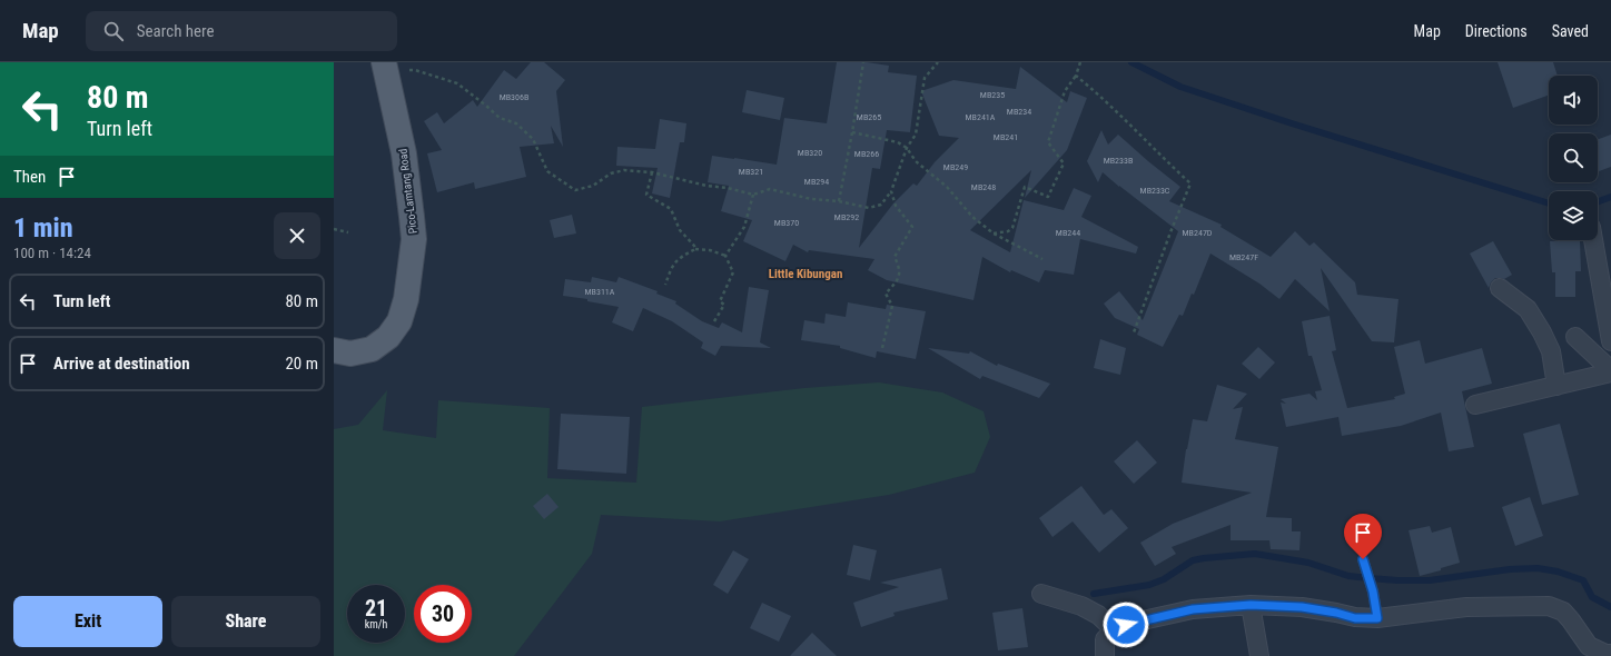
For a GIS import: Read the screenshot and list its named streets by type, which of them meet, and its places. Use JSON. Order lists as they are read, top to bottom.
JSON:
{
  "streets": {
    "main road": ["Pico-Lamtang Road"]
  },
  "districts": ["Little Kibungan"],
  "house_numbers": [
    "MB235",
    "MB306B",
    "MB234",
    "MB265",
    "MB241A",
    "MB241",
    "MB320",
    "MB266",
    "MB233B",
    "MB249",
    "MB321",
    "MB294",
    "MB248",
    "MB233C",
    "MB292",
    "MB370",
    "MB244",
    "MB247D",
    "MB247F",
    "MB311A"
  ],
  "page": {
    "header": "Map",
    "search": "Search here",
    "nav": ["Map", "Directions", "Saved"],
    "turn": ["80 m", "Turn left"],
    "then": "Then",
    "heading": ["1 min", "100 m · 14:24"],
    "list": [
      {
        "name": "Turn left",
        "value": "80 m"
      },
      {
        "name": "Arrive at destination",
        "value": "20 m"
      }
    ],
    "speed": "21 km/h",
    "limit": "30",
    "buttons": ["Exit", "Share"]
  }
}
